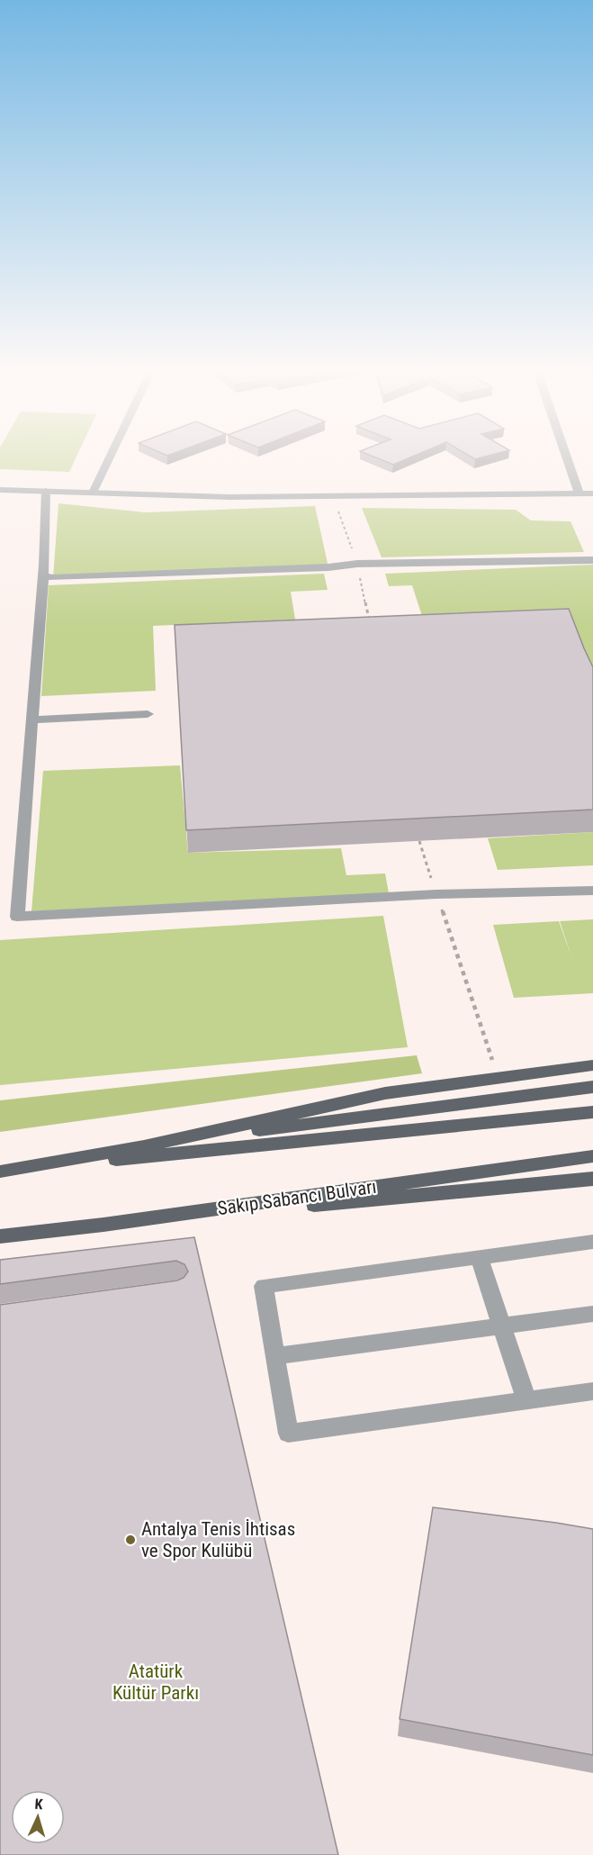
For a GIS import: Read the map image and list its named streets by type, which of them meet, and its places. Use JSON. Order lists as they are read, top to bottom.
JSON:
{
  "streets": {
    "main road": ["Sakıp Sabancı Bulvarı"]
  },
  "parks": ["Atatürk Kültür Parkı"],
  "places": ["Antalya Tenis İhtisas ve Spor Kulübü"],
  "north": "top"
}
